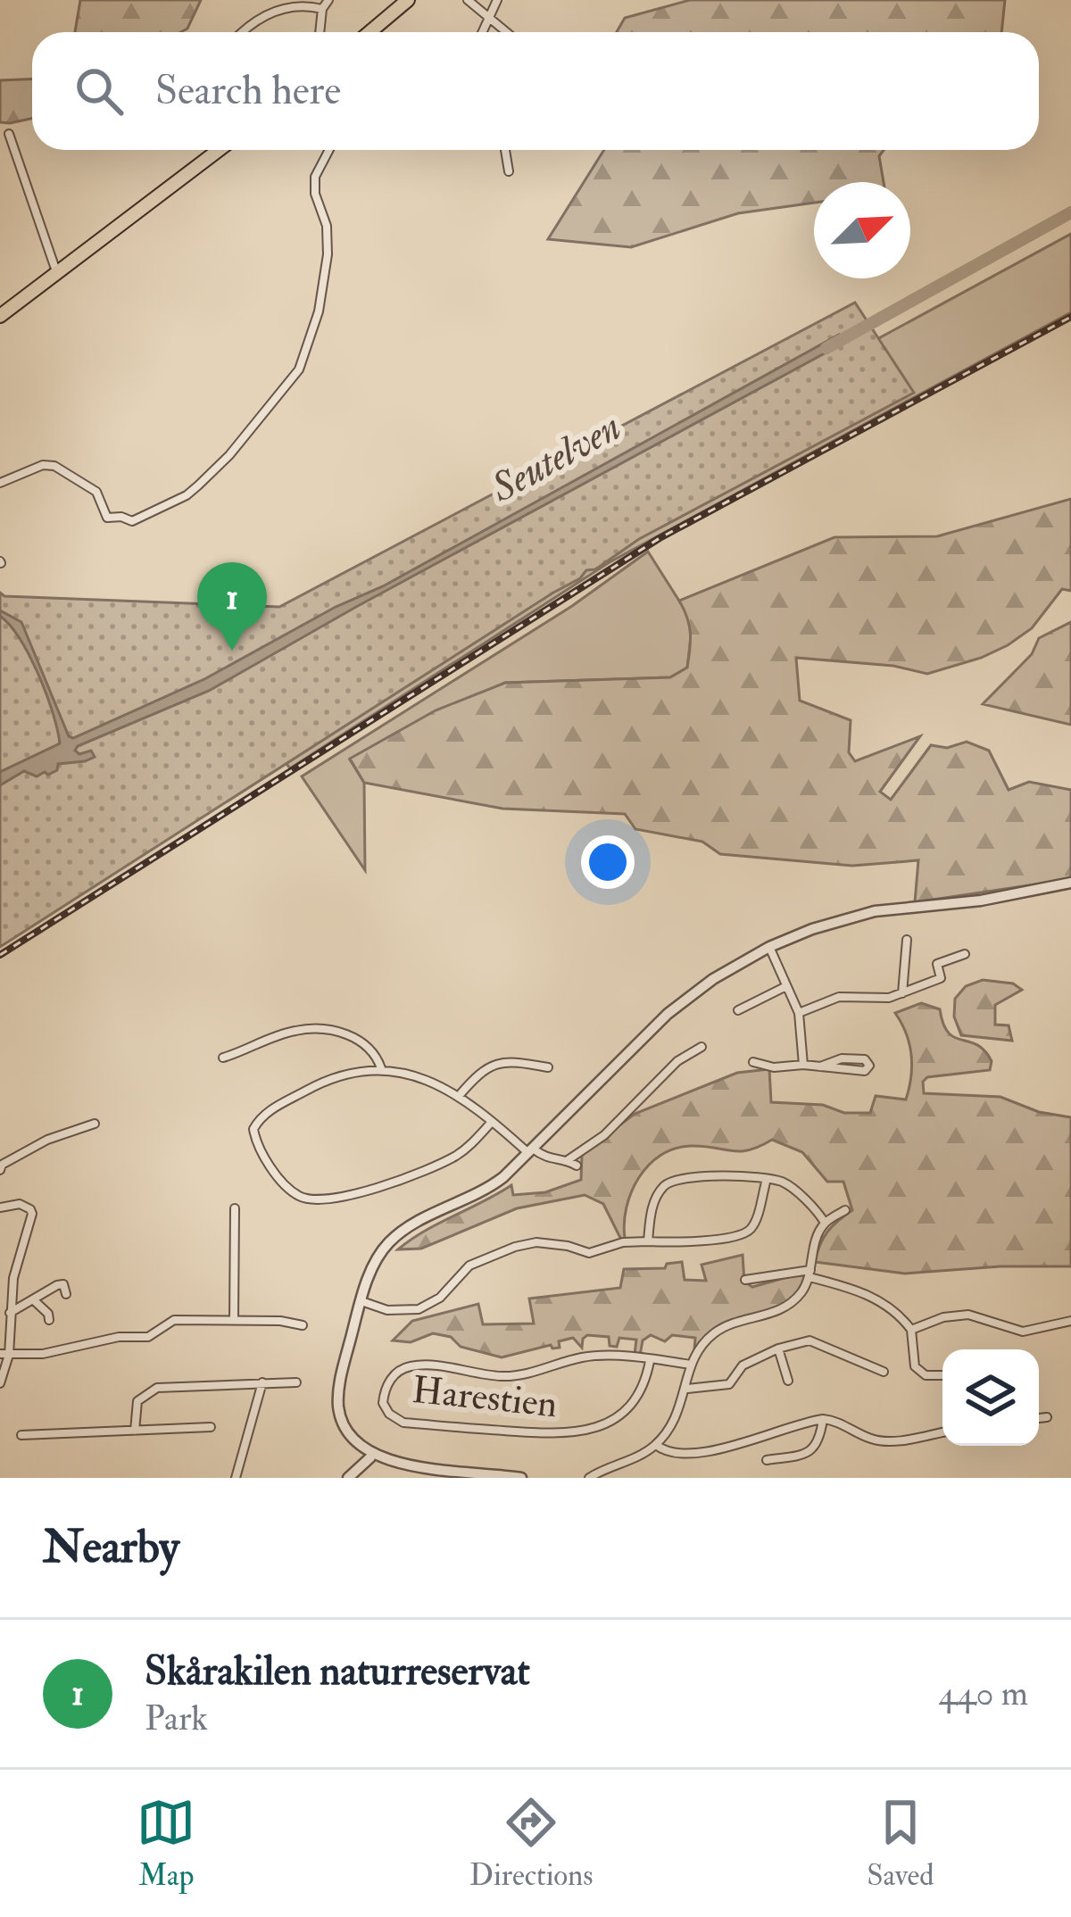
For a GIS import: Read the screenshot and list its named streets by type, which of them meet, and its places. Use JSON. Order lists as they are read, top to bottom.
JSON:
{
  "streets": {
    "street": ["Harestien"]
  },
  "water": ["Seutelven"],
  "north": "top right",
  "page": {
    "search": "Search here",
    "pins": "1",
    "heading": "Nearby",
    "list": [
      {
        "mark": "1",
        "name": "Skårakilen naturreservat",
        "note": "Park",
        "value": "440 m"
      }
    ],
    "nav": ["Map", "Directions", "Saved"]
  }
}
